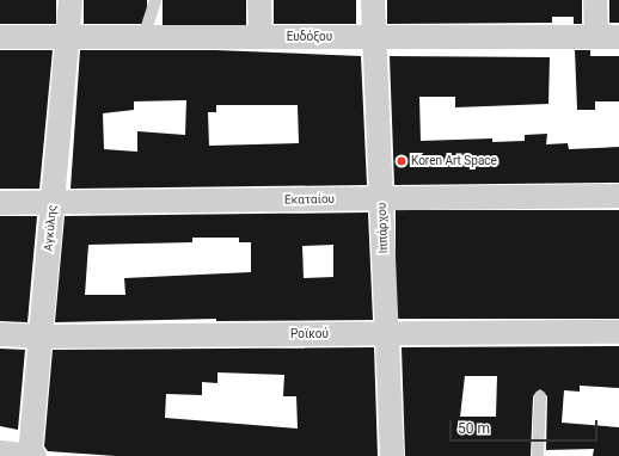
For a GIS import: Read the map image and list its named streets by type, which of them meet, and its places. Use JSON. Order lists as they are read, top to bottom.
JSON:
{
  "streets": {
    "street": [
      "Ευδόξου",
      "Εκαταίου",
      "Αγκύλης",
      "Ιππάρχου",
      "Ροϊκού"
    ]
  },
  "crossings": [
    ["Ευδόξου", "Αγκύλης"],
    ["Ευδόξου", "Ιππάρχου"],
    ["Εκαταίου", "Αγκύλης"],
    ["Εκαταίου", "Ιππάρχου"],
    ["Αγκύλης", "Ροϊκού"],
    ["Ιππάρχου", "Ροϊκού"]
  ],
  "places": ["Koren Art Space"],
  "scale_bar": "50 m"
}
